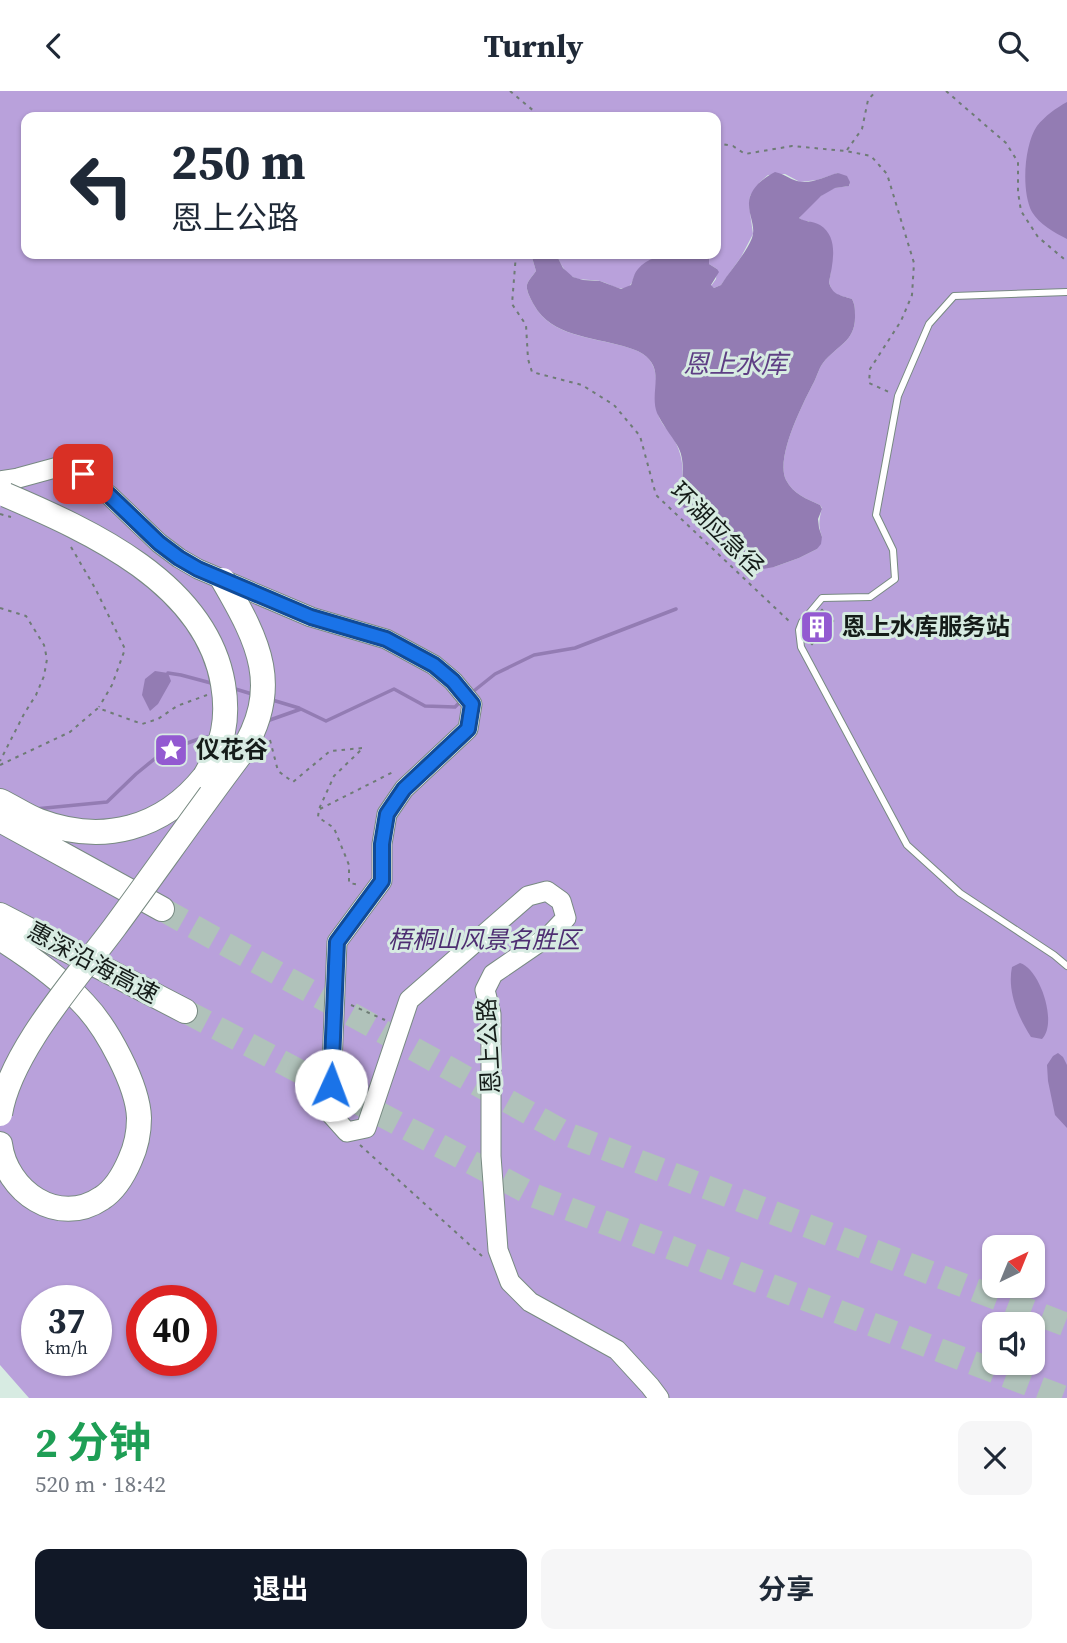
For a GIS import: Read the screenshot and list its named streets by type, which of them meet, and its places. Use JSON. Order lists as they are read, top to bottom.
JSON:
{
  "streets": {
    "highway": ["惠深沿海高速"],
    "street": ["恩上公路"],
    "path": ["环湖应急径"]
  },
  "water": ["恩上水库"],
  "parks": ["梧桐山风景名胜区"],
  "places": {
    "building": ["恩上水库服务站"],
    "place": ["仪花谷"]
  },
  "north": "top right",
  "page": {
    "header": "Turnly",
    "turn": ["250 m", "恩上公路"],
    "speed": "37 km/h",
    "limit": "40",
    "heading": ["2 分钟", "520 m · 18:42"],
    "buttons": ["退出", "分享"]
  }
}
